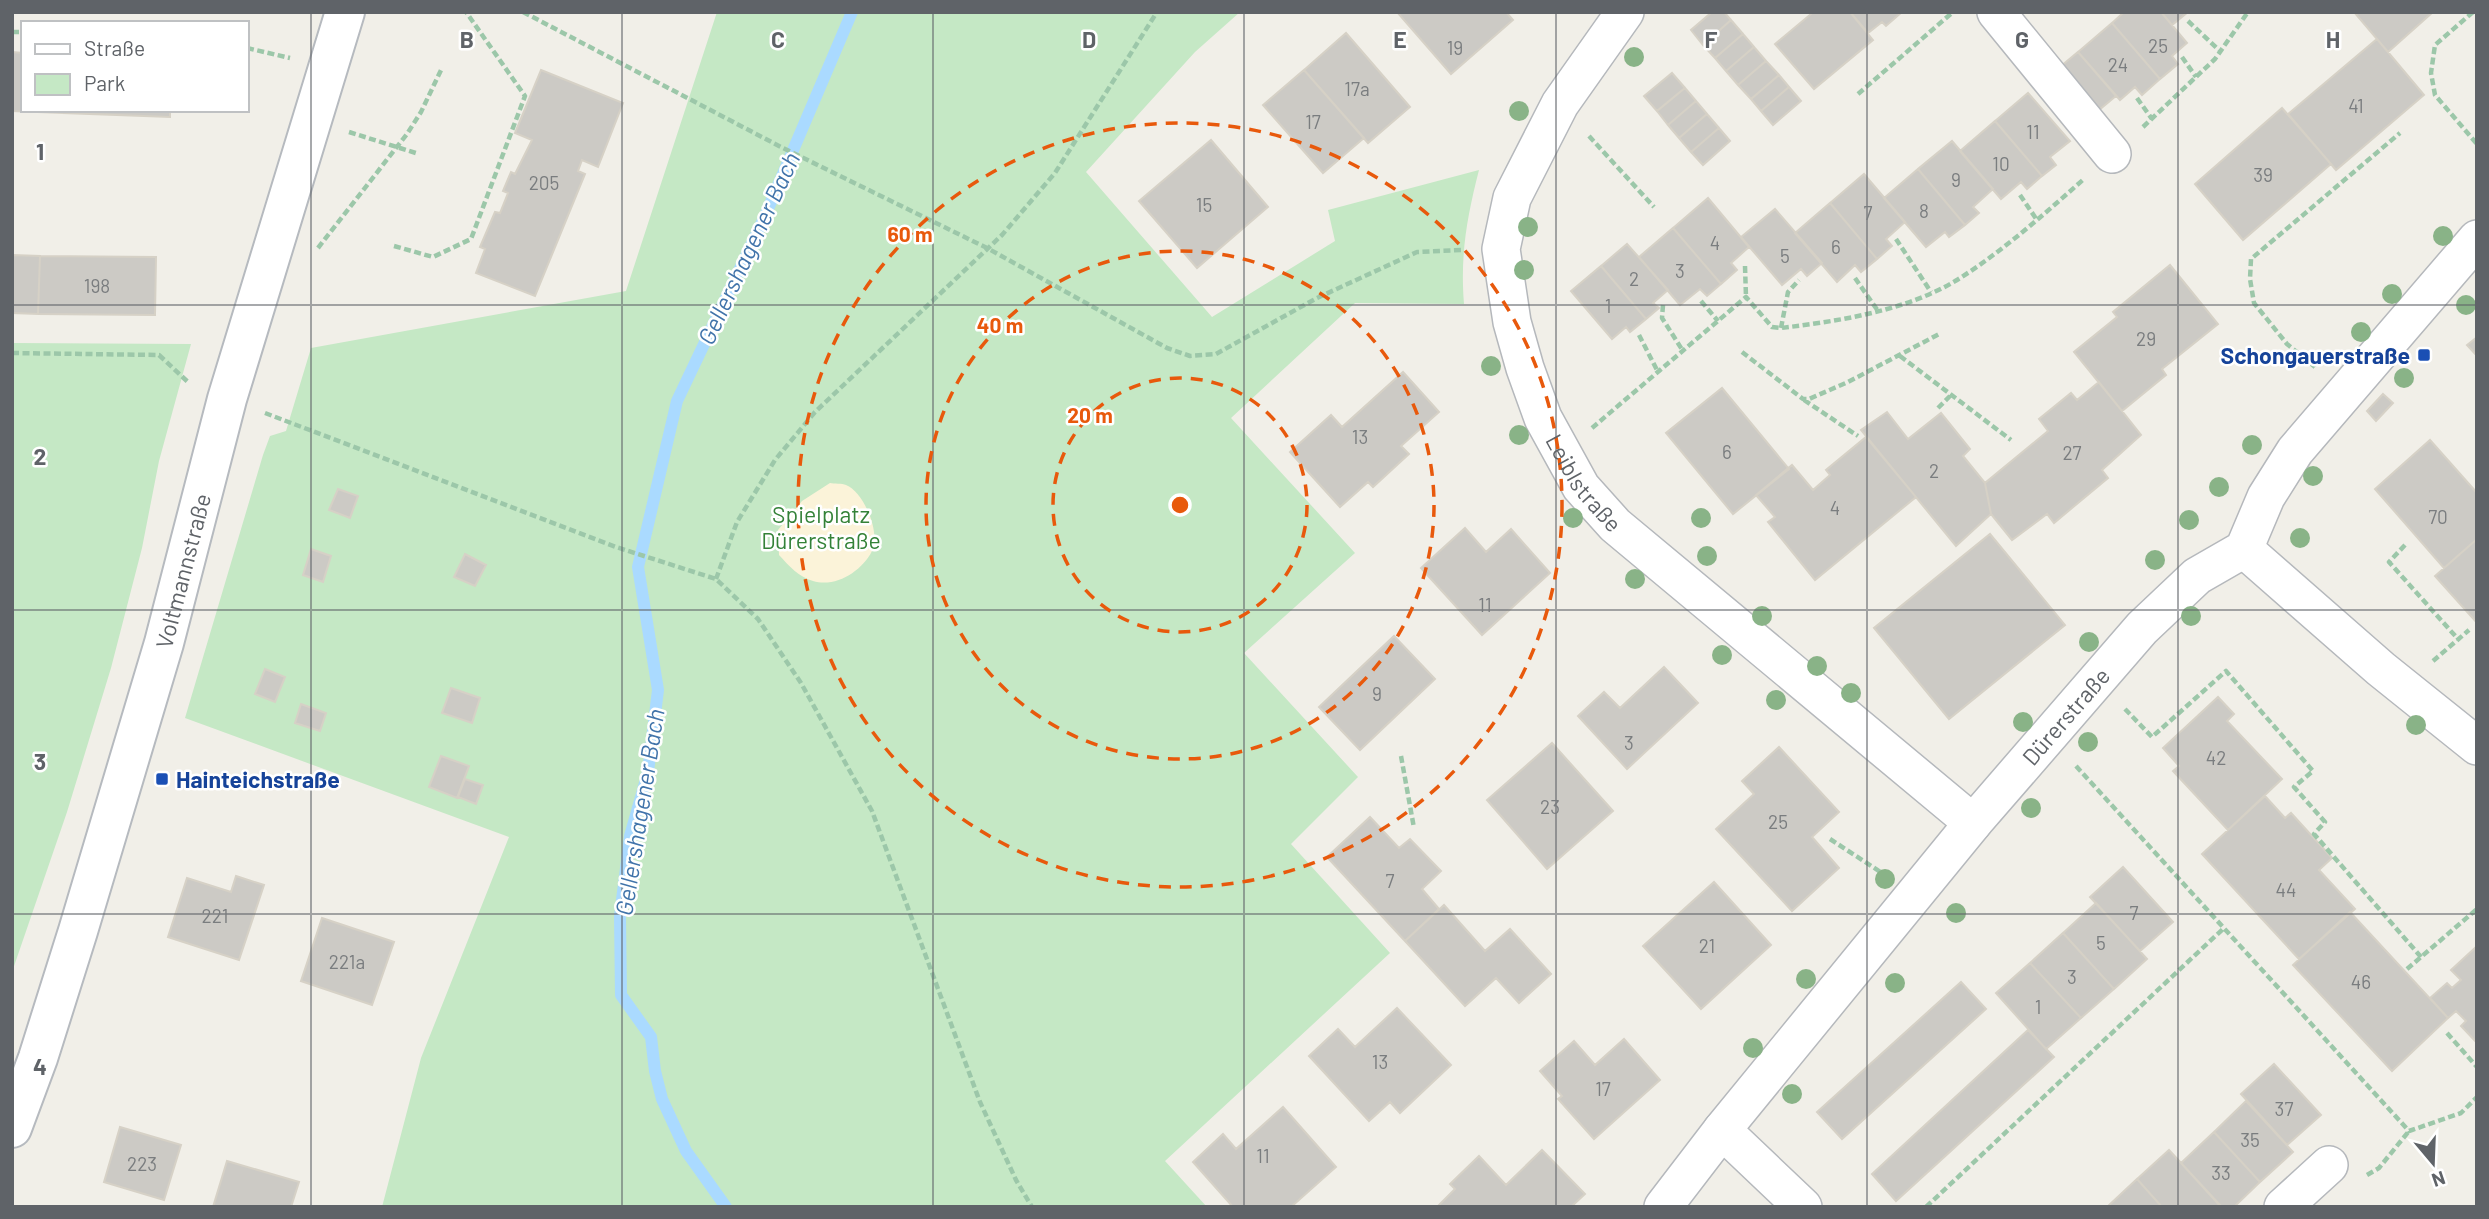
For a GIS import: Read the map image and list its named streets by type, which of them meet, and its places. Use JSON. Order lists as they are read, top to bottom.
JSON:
{
  "streets": {
    "street": ["Leiblstraße", "Voltmannstraße", "Dürerstraße"]
  },
  "crossings": [
    ["Leiblstraße", "Dürerstraße"]
  ],
  "water": ["Gellershagener Bach"],
  "parks": ["Spielplatz Dürerstraße"],
  "places": {
    "transit": ["Schongauerstraße", "Hainteichstraße"]
  },
  "house_numbers": [
    "25",
    "19",
    "24",
    "17a",
    "41",
    "17",
    "11",
    "10",
    "39",
    "9",
    "205",
    "15",
    "8",
    "7",
    "4",
    "6",
    "5",
    "3",
    "2",
    "198",
    "1",
    "29",
    "13",
    "6",
    "27",
    "2",
    "4",
    "70",
    "11",
    "9",
    "3",
    "42",
    "23",
    "25",
    "7",
    "44",
    "7",
    "221",
    "5",
    "21",
    "221a",
    "3",
    "46",
    "1",
    "13",
    "17",
    "37",
    "35",
    "11",
    "223",
    "33"
  ],
  "legend": ["Straße", "Park"],
  "north": "bottom",
  "grid": {
    "columns": [
      "B",
      "C",
      "D",
      "E",
      "F",
      "G",
      "H"
    ],
    "rows": [
      "1",
      "2",
      "3",
      "4"
    ]
  },
  "rings": ["60 m", "40 m", "20 m"]
}
